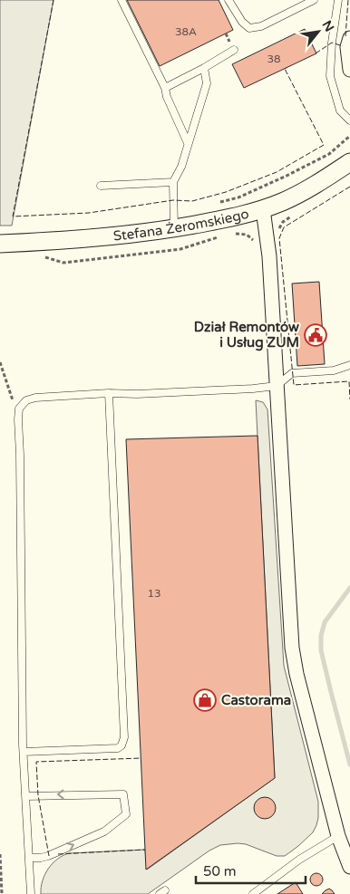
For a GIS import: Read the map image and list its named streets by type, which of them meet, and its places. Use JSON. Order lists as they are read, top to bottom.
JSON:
{
  "streets": {
    "street": ["Stefana Żeromskiego"]
  },
  "places": {
    "public building": ["Dział Remontów i Usług ZUM"],
    "shop": ["Castorama"]
  },
  "house_numbers": ["38A", "38", "13"],
  "scale_bar": "50 m",
  "north": "top right"
}
